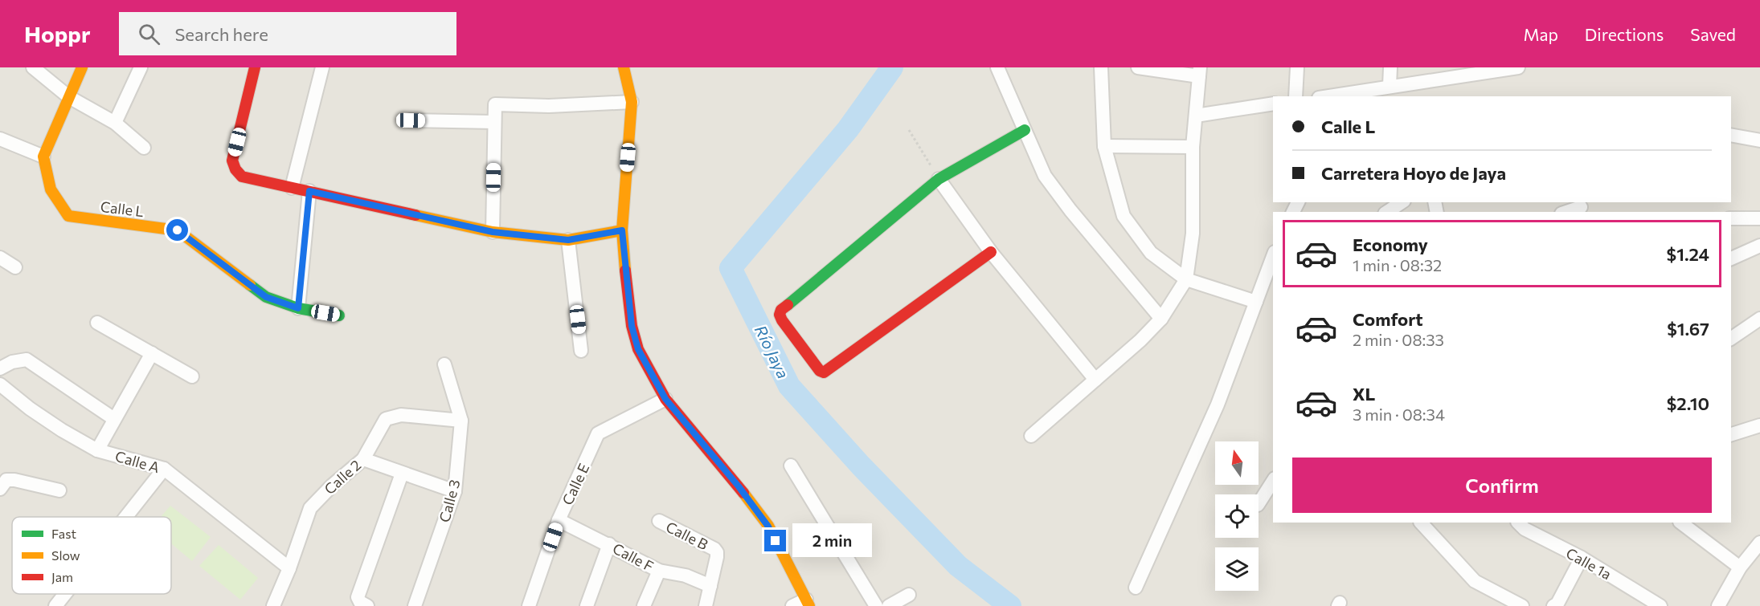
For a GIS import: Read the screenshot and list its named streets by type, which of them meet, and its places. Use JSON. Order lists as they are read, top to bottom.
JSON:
{
  "streets": {
    "street": [
      "Calle L",
      "Calle A",
      "Calle 2",
      "Calle E",
      "Calle 3",
      "Calle B",
      "Calle F",
      "Calle 1a"
    ]
  },
  "crossings": [
    ["Calle A", "Calle 2"],
    ["Calle 2", "Calle 3"],
    ["Calle E", "Calle F"],
    ["Calle B", "Calle F"]
  ],
  "water": ["Río Jaya"],
  "legend": ["Fast", "Slow", "Jam"],
  "north": "top",
  "page": {
    "header": "Hoppr",
    "search": "Search here",
    "nav": ["Map", "Directions", "Saved"],
    "banner": ["Calle L", "Carretera Hoyo de Jaya"],
    "list": [
      {
        "name": "Economy",
        "note": "1 min · 08:32",
        "value": "$1.24"
      },
      {
        "name": "Comfort",
        "note": "2 min · 08:33",
        "value": "$1.67"
      },
      {
        "name": "XL",
        "note": "3 min · 08:34",
        "value": "$2.10"
      }
    ],
    "buttons": "Confirm",
    "bubble": "2 min"
  }
}
